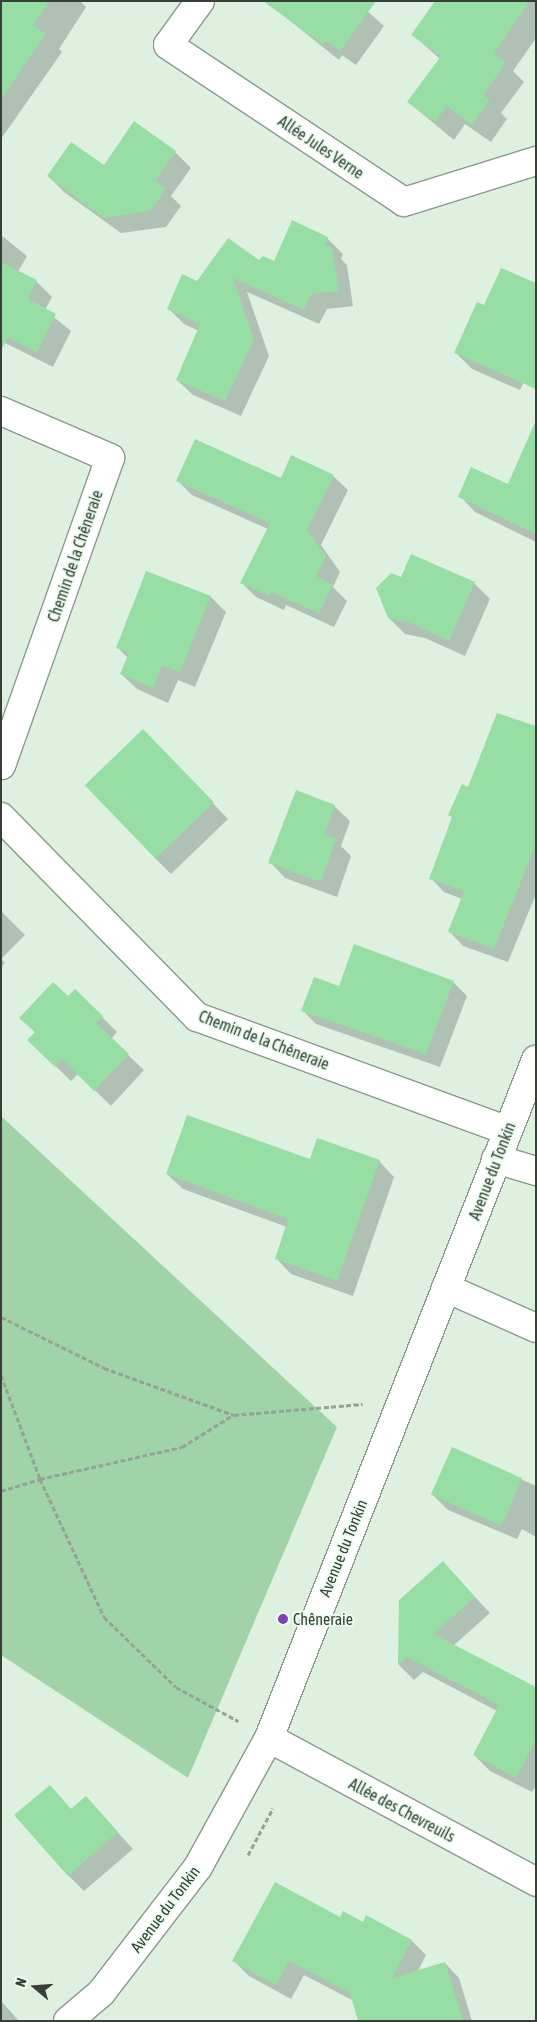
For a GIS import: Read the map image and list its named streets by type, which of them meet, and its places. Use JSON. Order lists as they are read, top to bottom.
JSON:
{
  "streets": {
    "street": [
      "Allée Jules Verne",
      "Chemin de la Chêneraie",
      "Avenue du Tonkin",
      "Allée des Chevreuils"
    ]
  },
  "crossings": [
    ["Chemin de la Chêneraie", "Avenue du Tonkin"],
    ["Avenue du Tonkin", "Allée des Chevreuils"]
  ],
  "places": ["Chêneraie"],
  "north": "left"
}
